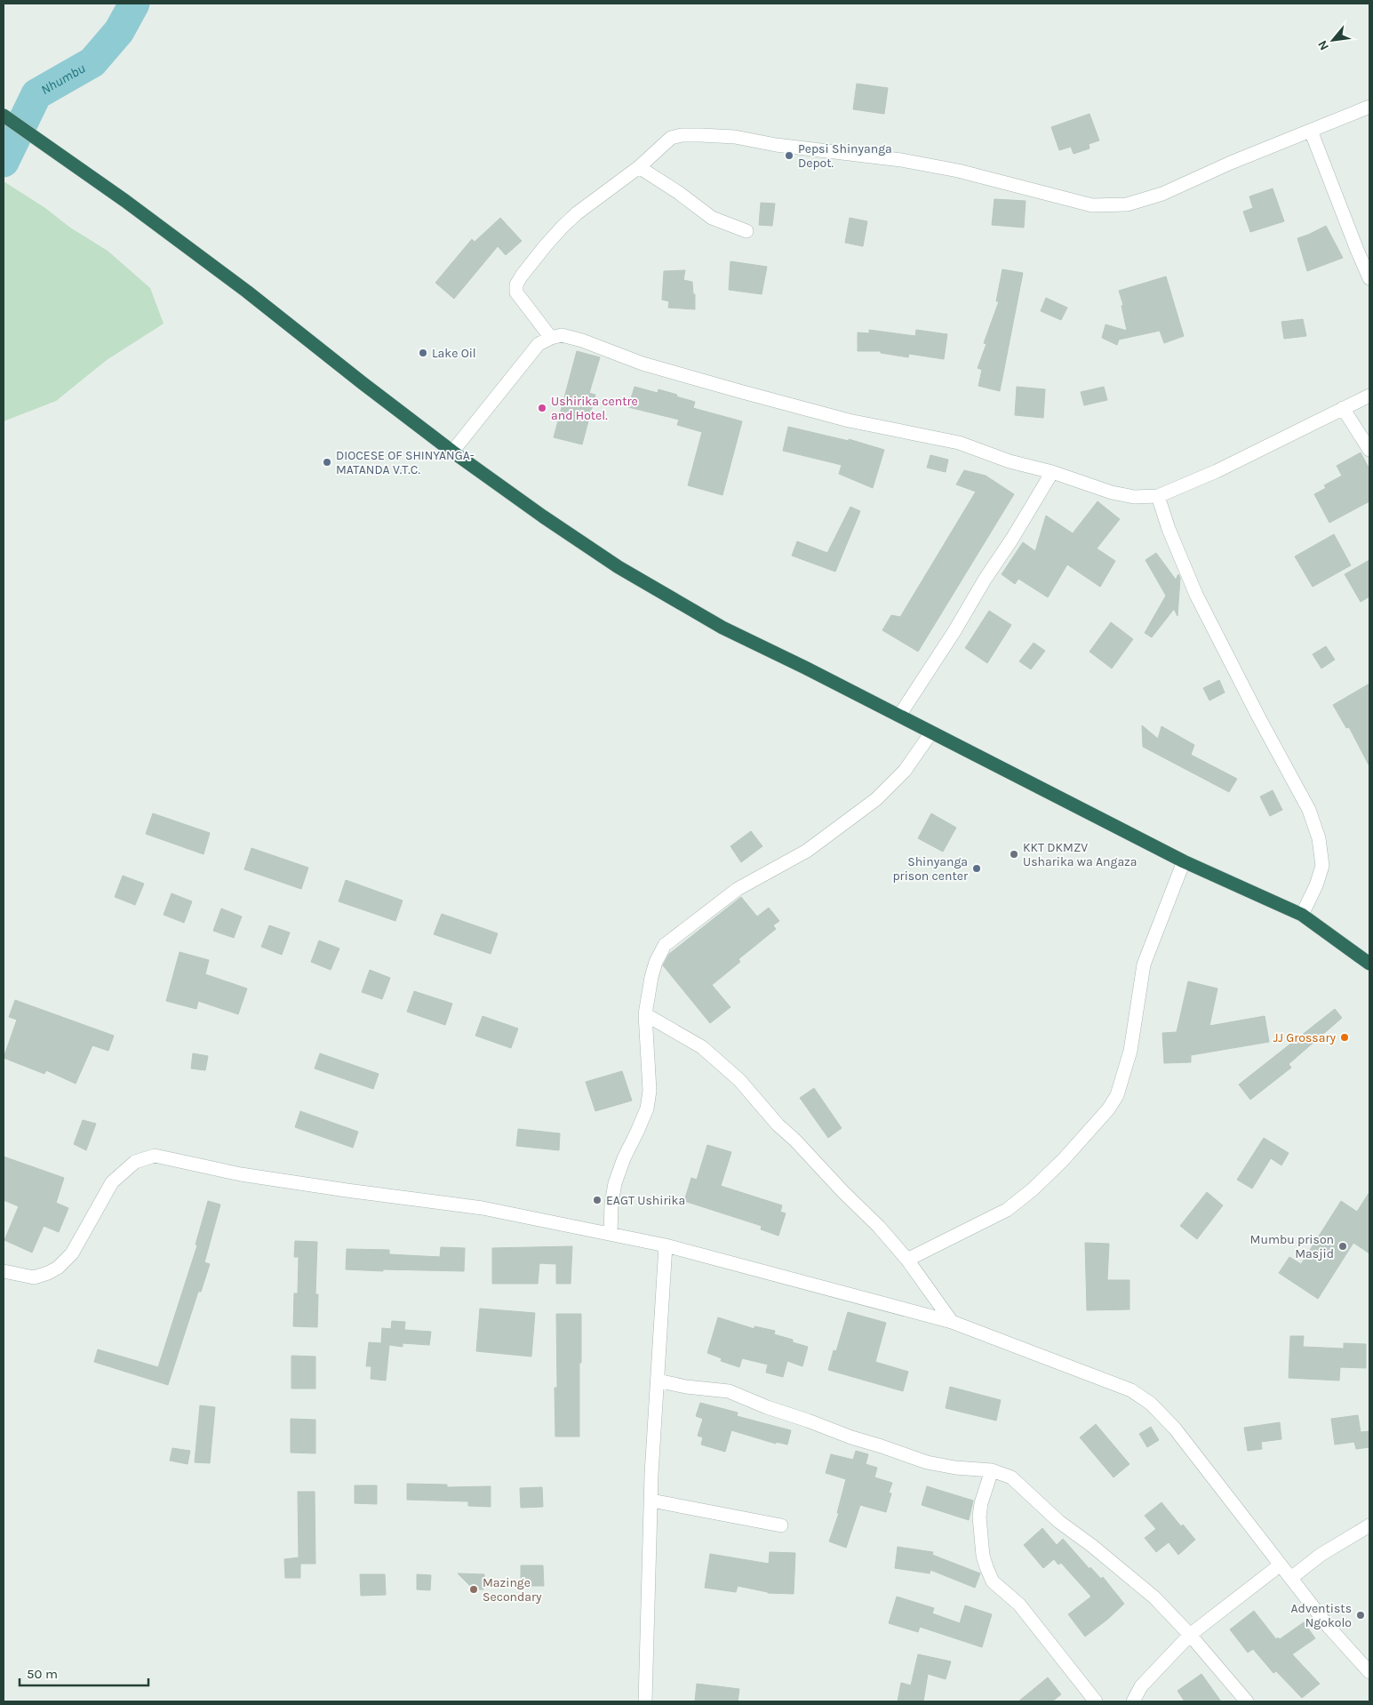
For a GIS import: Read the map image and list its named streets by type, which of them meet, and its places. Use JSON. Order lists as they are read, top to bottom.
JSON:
{
  "water": ["Nhumbu"],
  "places": [
    "Pepsi Shinyanga Depot.",
    "Lake Oil",
    "Ushirika centre and Hotel.",
    "DIOCESE OF SHINYANGA- MATANDA V.T.C.",
    "KKT DKMZV Usharika wa Angaza",
    "Shinyanga prison center",
    "JJ Grossary",
    "EAGT Ushirika",
    "Mumbu prison Masjid",
    "Mazinge Secondary",
    "Adventists Ngokolo"
  ],
  "scale_bar": "50 m",
  "north": "bottom left"
}
